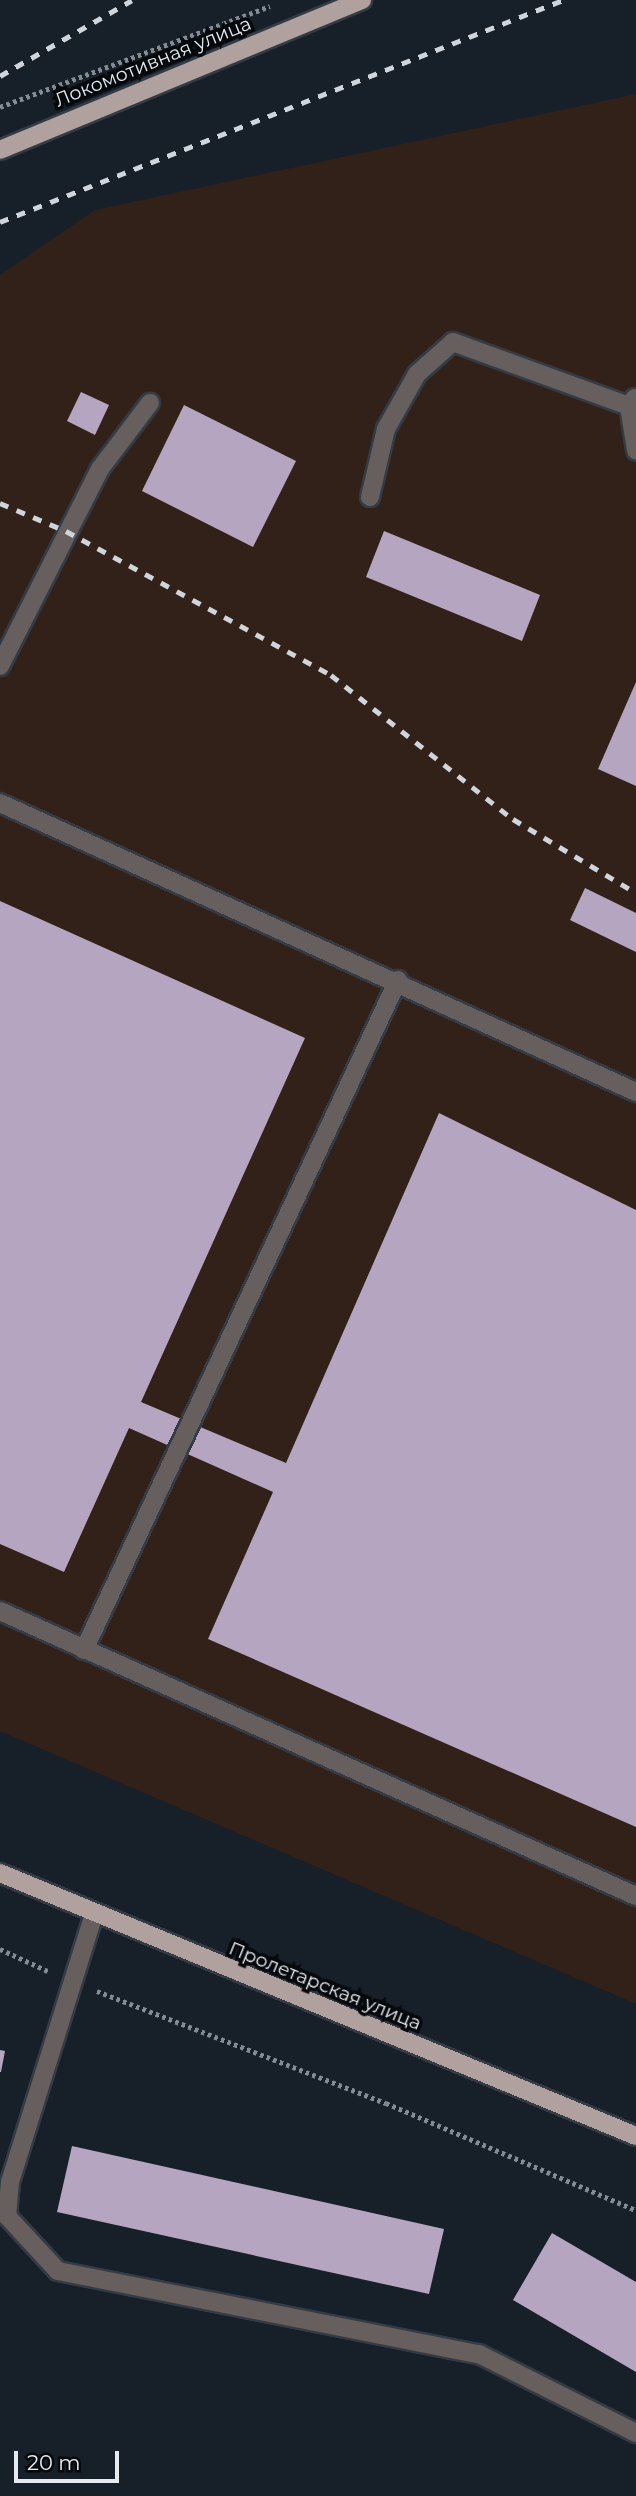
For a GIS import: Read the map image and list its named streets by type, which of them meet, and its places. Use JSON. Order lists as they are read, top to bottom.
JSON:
{
  "streets": {
    "main road": ["Локомотивная улица", "Пролетарская улица"]
  },
  "scale_bar": "20 m"
}
